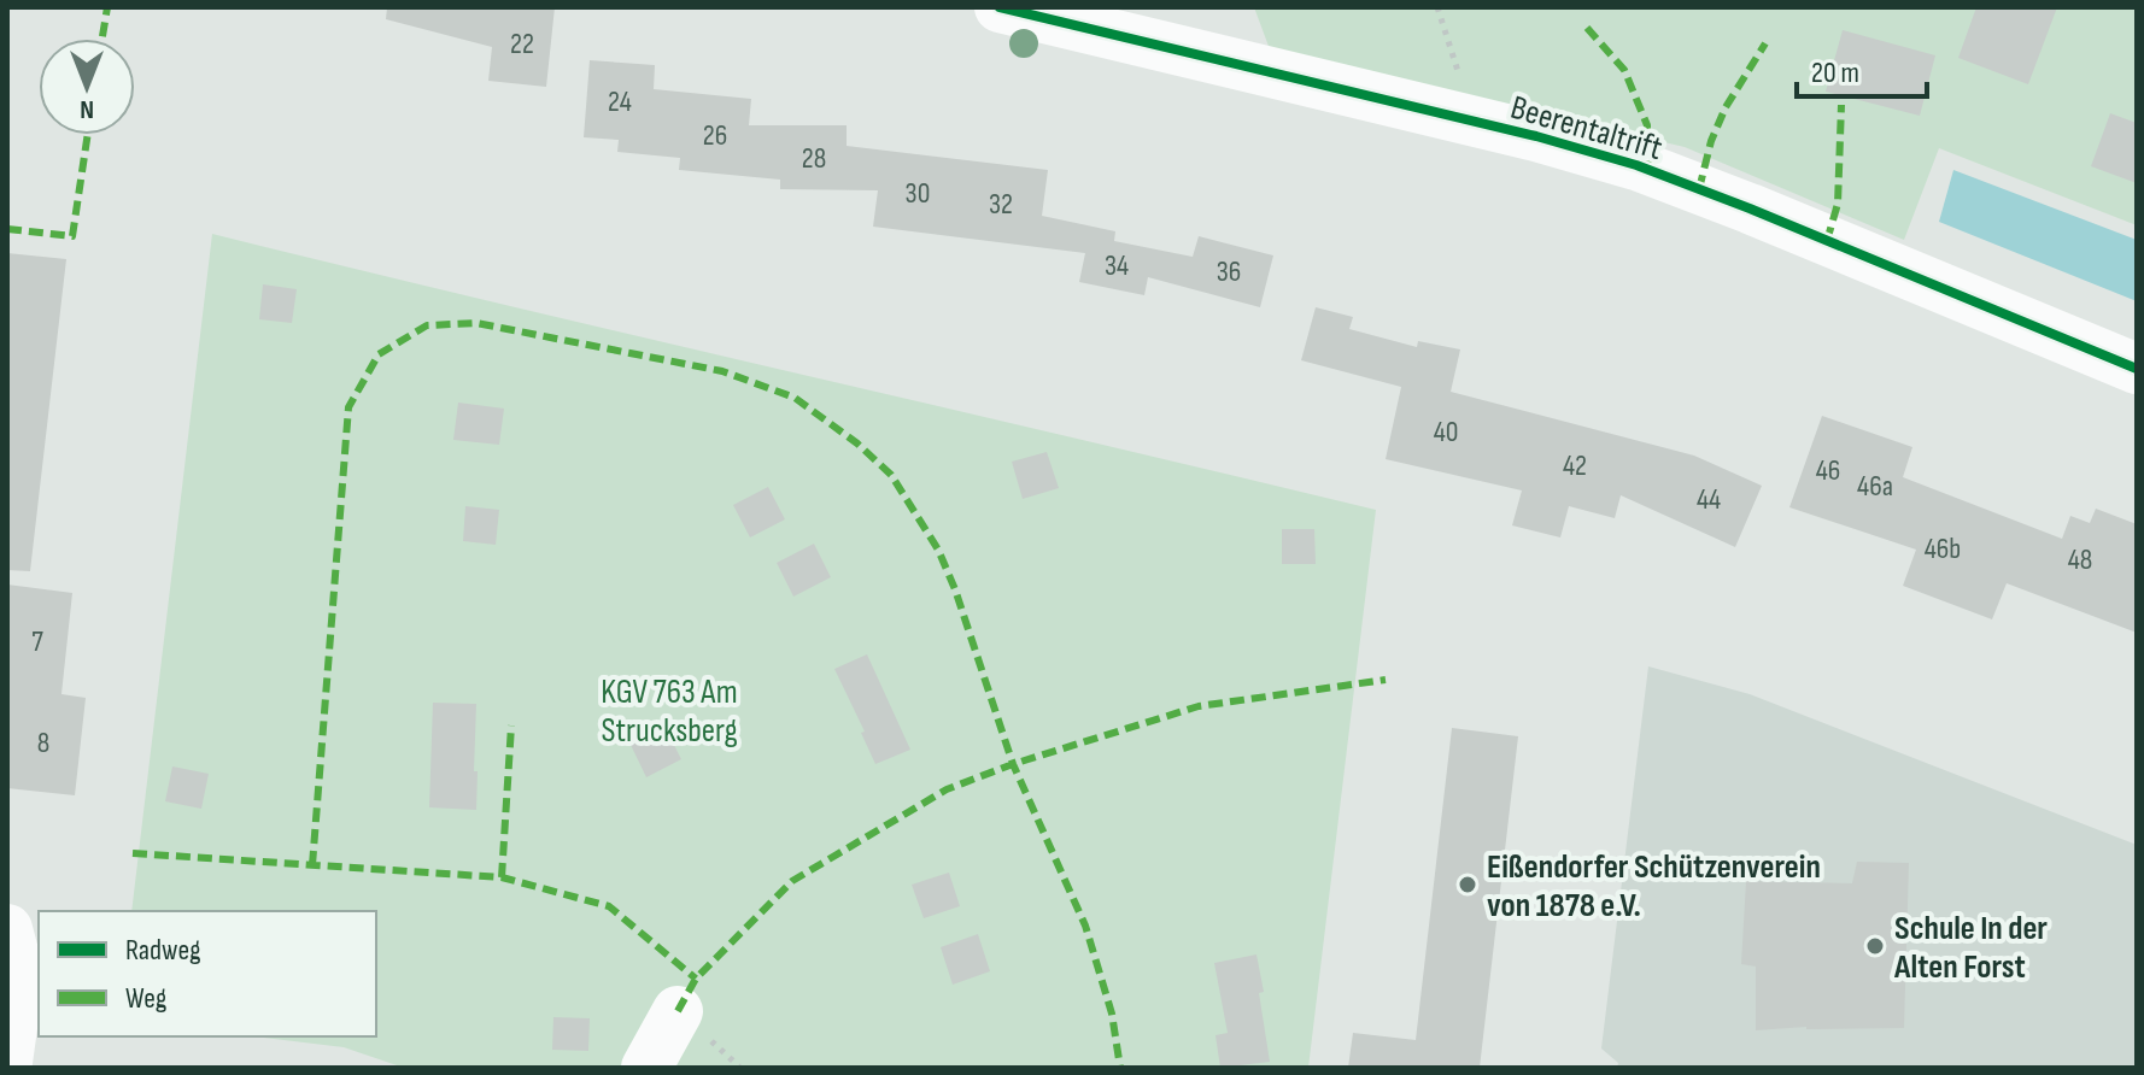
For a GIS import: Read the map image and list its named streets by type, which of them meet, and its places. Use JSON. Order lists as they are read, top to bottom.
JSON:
{
  "streets": {
    "street": ["Beerentaltrift"]
  },
  "parks": ["KGV 763 Am Strucksberg"],
  "places": ["Eißendorfer Schützenverein von 1878 e.V.", "Schule In der Alten Forst"],
  "house_numbers": [
    "22",
    "24",
    "26",
    "28",
    "30",
    "32",
    "34",
    "36",
    "40",
    "42",
    "46",
    "46a",
    "44",
    "46b",
    "48",
    "7",
    "8"
  ],
  "legend": ["Radweg", "Weg"],
  "scale_bar": "20 m",
  "north": "bottom"
}
